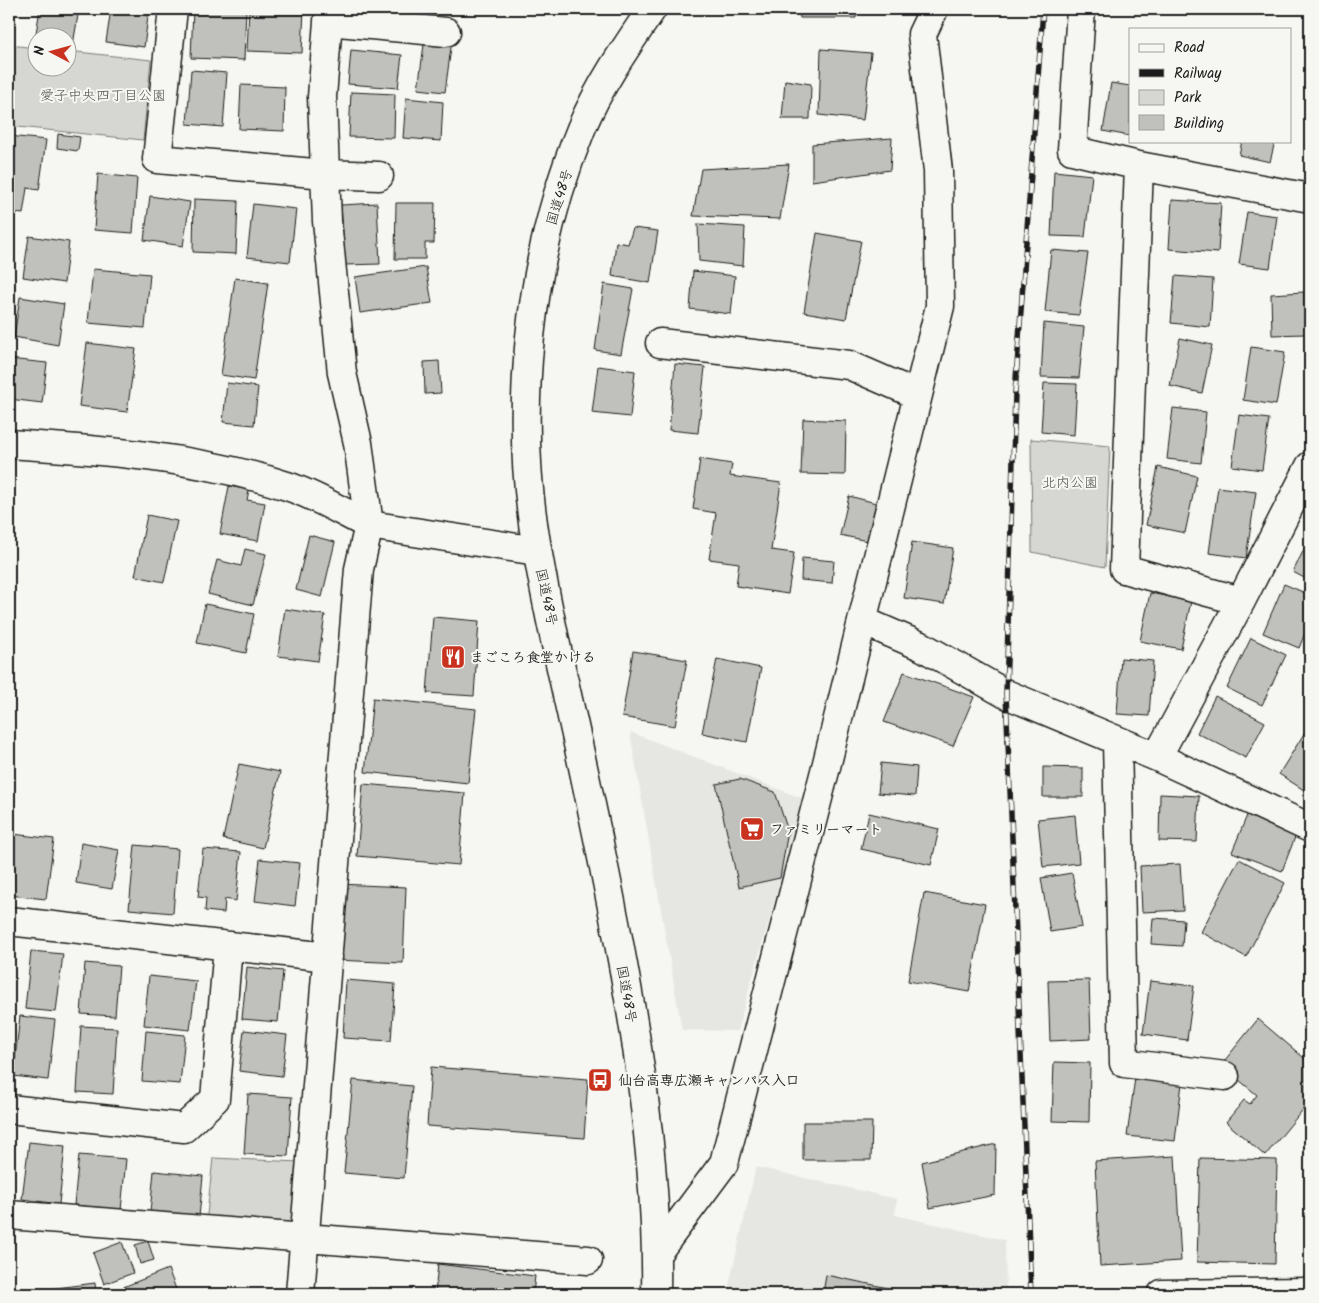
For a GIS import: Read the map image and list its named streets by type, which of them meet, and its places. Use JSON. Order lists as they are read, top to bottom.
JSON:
{
  "streets": {
    "main road": ["国道48号"]
  },
  "parks": ["愛子中央四丁目公園", "北内公園"],
  "places": {
    "restaurant": ["まごころ食堂かける"],
    "supermarket": ["ファミリーマート"],
    "bus stop": ["仙台高専広瀬キャンパス入口"]
  },
  "legend": [
    "Road",
    "Railway",
    "Park",
    "Building"
  ],
  "north": "left"
}
